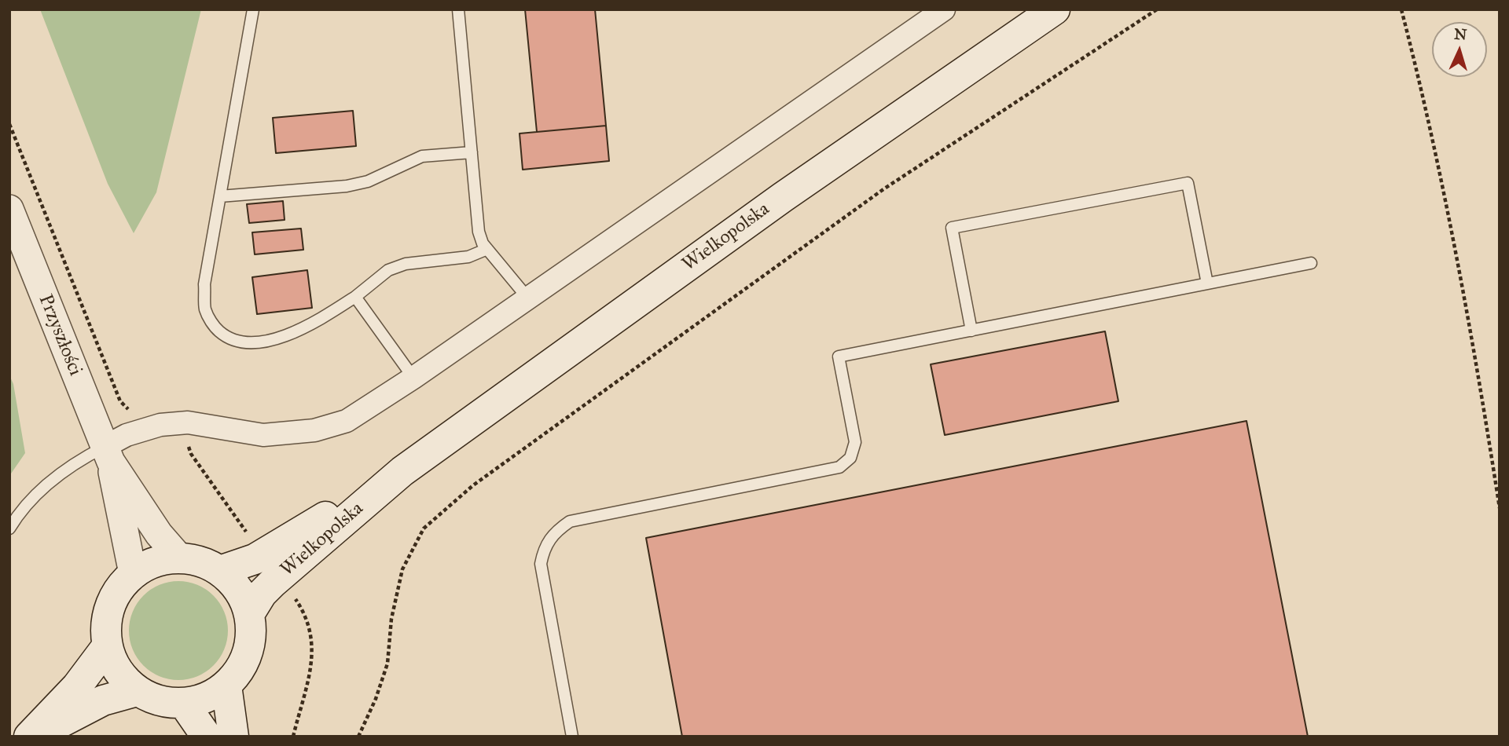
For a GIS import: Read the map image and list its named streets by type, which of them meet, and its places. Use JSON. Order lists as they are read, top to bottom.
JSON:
{
  "streets": {
    "main road": ["Wielkopolska"],
    "street": ["Przyszłości"]
  },
  "crossings": [
    ["Wielkopolska", "Przyszłości"]
  ],
  "north": "top"
}
